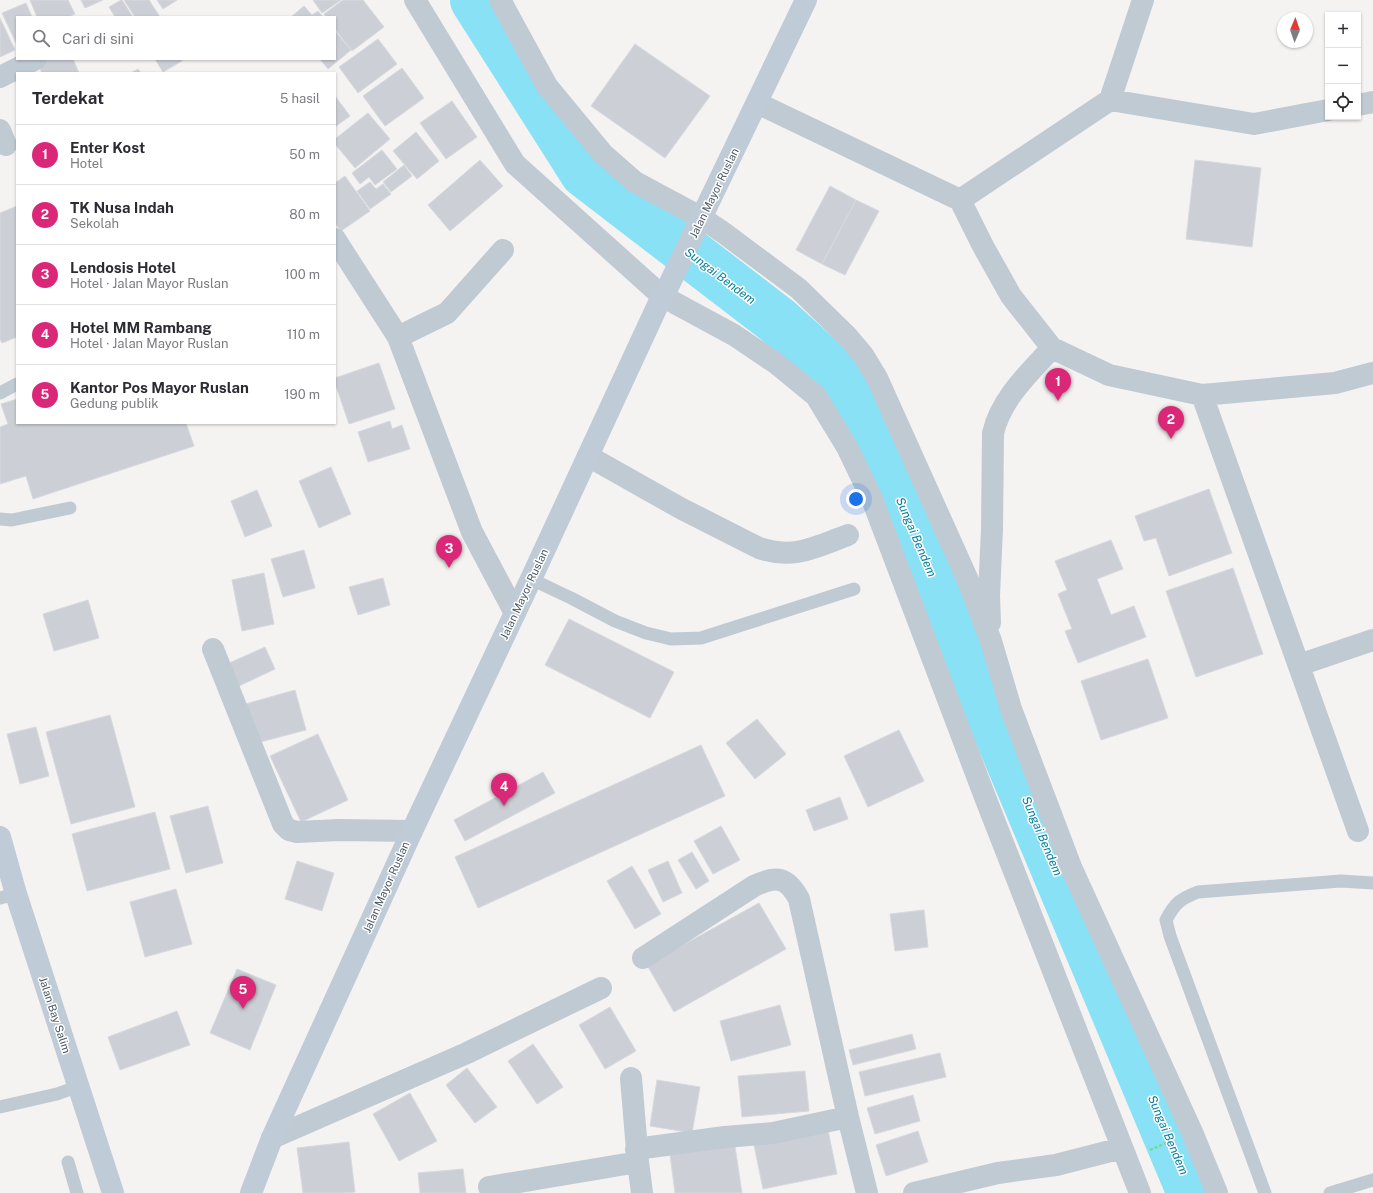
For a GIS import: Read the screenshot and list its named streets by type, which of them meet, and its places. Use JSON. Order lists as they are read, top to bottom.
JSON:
{
  "streets": {
    "street": ["Jalan Mayor Ruslan", "Jalan Bay Salim"]
  },
  "water": ["Sungai Bendem"],
  "north": "top",
  "page": {
    "map_buttons": ["+", "−"],
    "search": "Cari di sini",
    "heading": ["Terdekat", "5 hasil"],
    "list": [
      {
        "mark": "1",
        "name": "Enter Kost",
        "note": "Hotel",
        "value": "50 m"
      },
      {
        "mark": "2",
        "name": "TK Nusa Indah",
        "note": "Sekolah",
        "value": "80 m"
      },
      {
        "mark": "3",
        "name": "Lendosis Hotel",
        "note": "Hotel · Jalan Mayor Ruslan",
        "value": "100 m"
      },
      {
        "mark": "4",
        "name": "Hotel MM Rambang",
        "note": "Hotel · Jalan Mayor Ruslan",
        "value": "110 m"
      },
      {
        "mark": "5",
        "name": "Kantor Pos Mayor Ruslan",
        "note": "Gedung publik",
        "value": "190 m"
      }
    ],
    "pins": [
      "1",
      "2",
      "3",
      "4",
      "5"
    ]
  }
}
